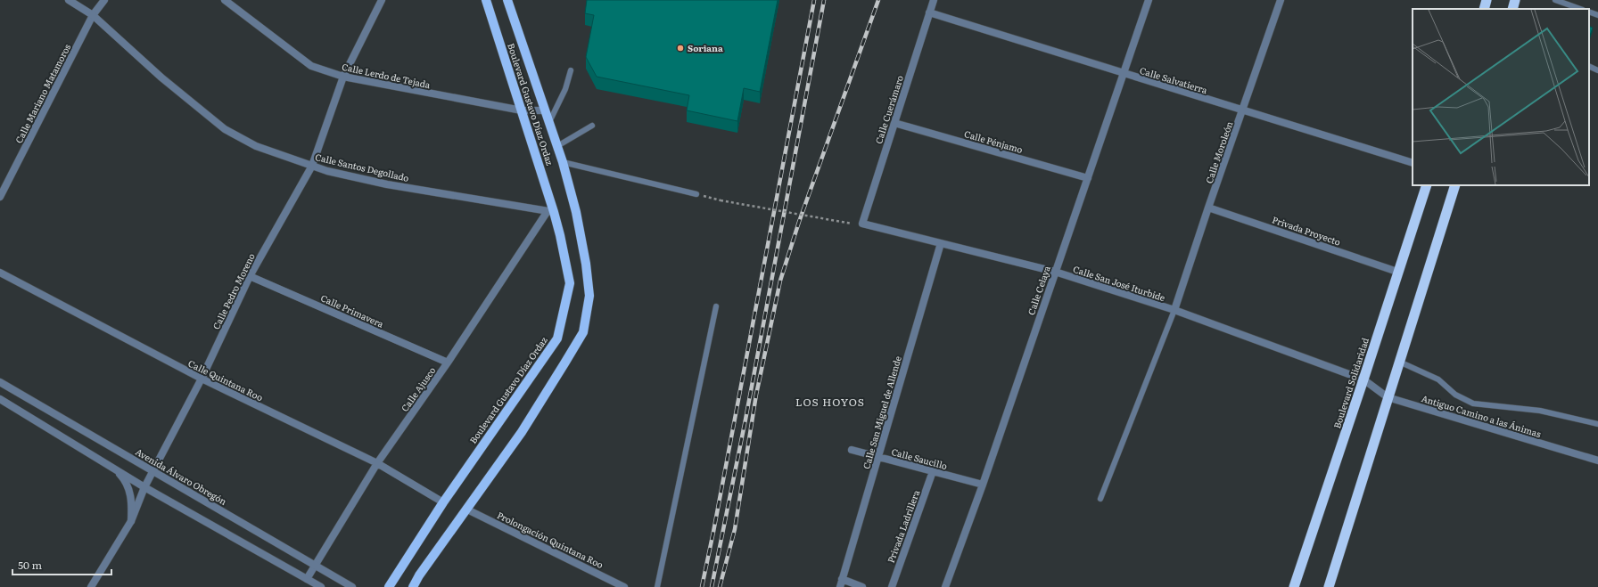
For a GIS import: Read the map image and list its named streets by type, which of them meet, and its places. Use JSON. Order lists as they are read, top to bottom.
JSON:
{
  "streets": {
    "highway": ["Boulevard Solidaridad"],
    "main road": ["Boulevard Gustavo Díaz Ordaz"],
    "street": [
      "Calle Lerdo de Tejada",
      "Calle Salvatierra",
      "Calle Mariano Matamoros",
      "Calle Cuerámaro",
      "Calle Pénjamo",
      "Calle Moroleón",
      "Calle Santos Degollado",
      "Privada Proyecto",
      "Calle San José Iturbide",
      "Calle Celaya",
      "Calle Pedro Moreno",
      "Calle Primavera",
      "Calle Quintana Roo",
      "Calle Ajusco",
      "Calle San Miguel de Allende",
      "Antiguo Camino a las Ánimas",
      "Calle Saucillo",
      "Avenida Álvaro Obregón",
      "Privada Ladrillera",
      "Prolongación Quintana Roo"
    ]
  },
  "crossings": [
    ["Calle Lerdo de Tejada", "Boulevard Gustavo Díaz Ordaz"],
    ["Calle Lerdo de Tejada", "Calle Pedro Moreno"],
    ["Calle Salvatierra", "Calle Cuerámaro"],
    ["Calle Salvatierra", "Calle Moroleón"],
    ["Calle Salvatierra", "Calle Celaya"],
    ["Calle Mariano Matamoros", "Calle Santos Degollado"],
    ["Boulevard Gustavo Díaz Ordaz", "Calle Santos Degollado"],
    ["Boulevard Gustavo Díaz Ordaz", "Calle Quintana Roo"],
    ["Boulevard Gustavo Díaz Ordaz", "Calle Ajusco"],
    ["Boulevard Gustavo Díaz Ordaz", "Prolongación Quintana Roo"],
    ["Calle Cuerámaro", "Calle Pénjamo"],
    ["Calle Cuerámaro", "Calle San José Iturbide"],
    ["Calle Pénjamo", "Calle Celaya"],
    ["Calle Moroleón", "Privada Proyecto"],
    ["Calle Moroleón", "Calle San José Iturbide"],
    ["Calle Santos Degollado", "Calle Pedro Moreno"],
    ["Calle Santos Degollado", "Calle Ajusco"],
    ["Privada Proyecto", "Boulevard Solidaridad"],
    ["Calle San José Iturbide", "Calle Celaya"],
    ["Calle San José Iturbide", "Boulevard Solidaridad"],
    ["Calle San José Iturbide", "Calle San Miguel de Allende"],
    ["Calle San José Iturbide", "Antiguo Camino a las Ánimas"],
    ["Calle Celaya", "Calle Saucillo"],
    ["Calle Pedro Moreno", "Calle Primavera"],
    ["Calle Pedro Moreno", "Calle Quintana Roo"],
    ["Calle Pedro Moreno", "Avenida Álvaro Obregón"],
    ["Calle Primavera", "Calle Ajusco"],
    ["Calle Quintana Roo", "Calle Ajusco"],
    ["Boulevard Solidaridad", "Antiguo Camino a las Ánimas"],
    ["Calle Ajusco", "Avenida Álvaro Obregón"],
    ["Calle San Miguel de Allende", "Calle Saucillo"],
    ["Calle Saucillo", "Privada Ladrillera"]
  ],
  "districts": ["LOS HOYOS"],
  "places": ["Soriana"],
  "scale_bar": "50 m"
}
